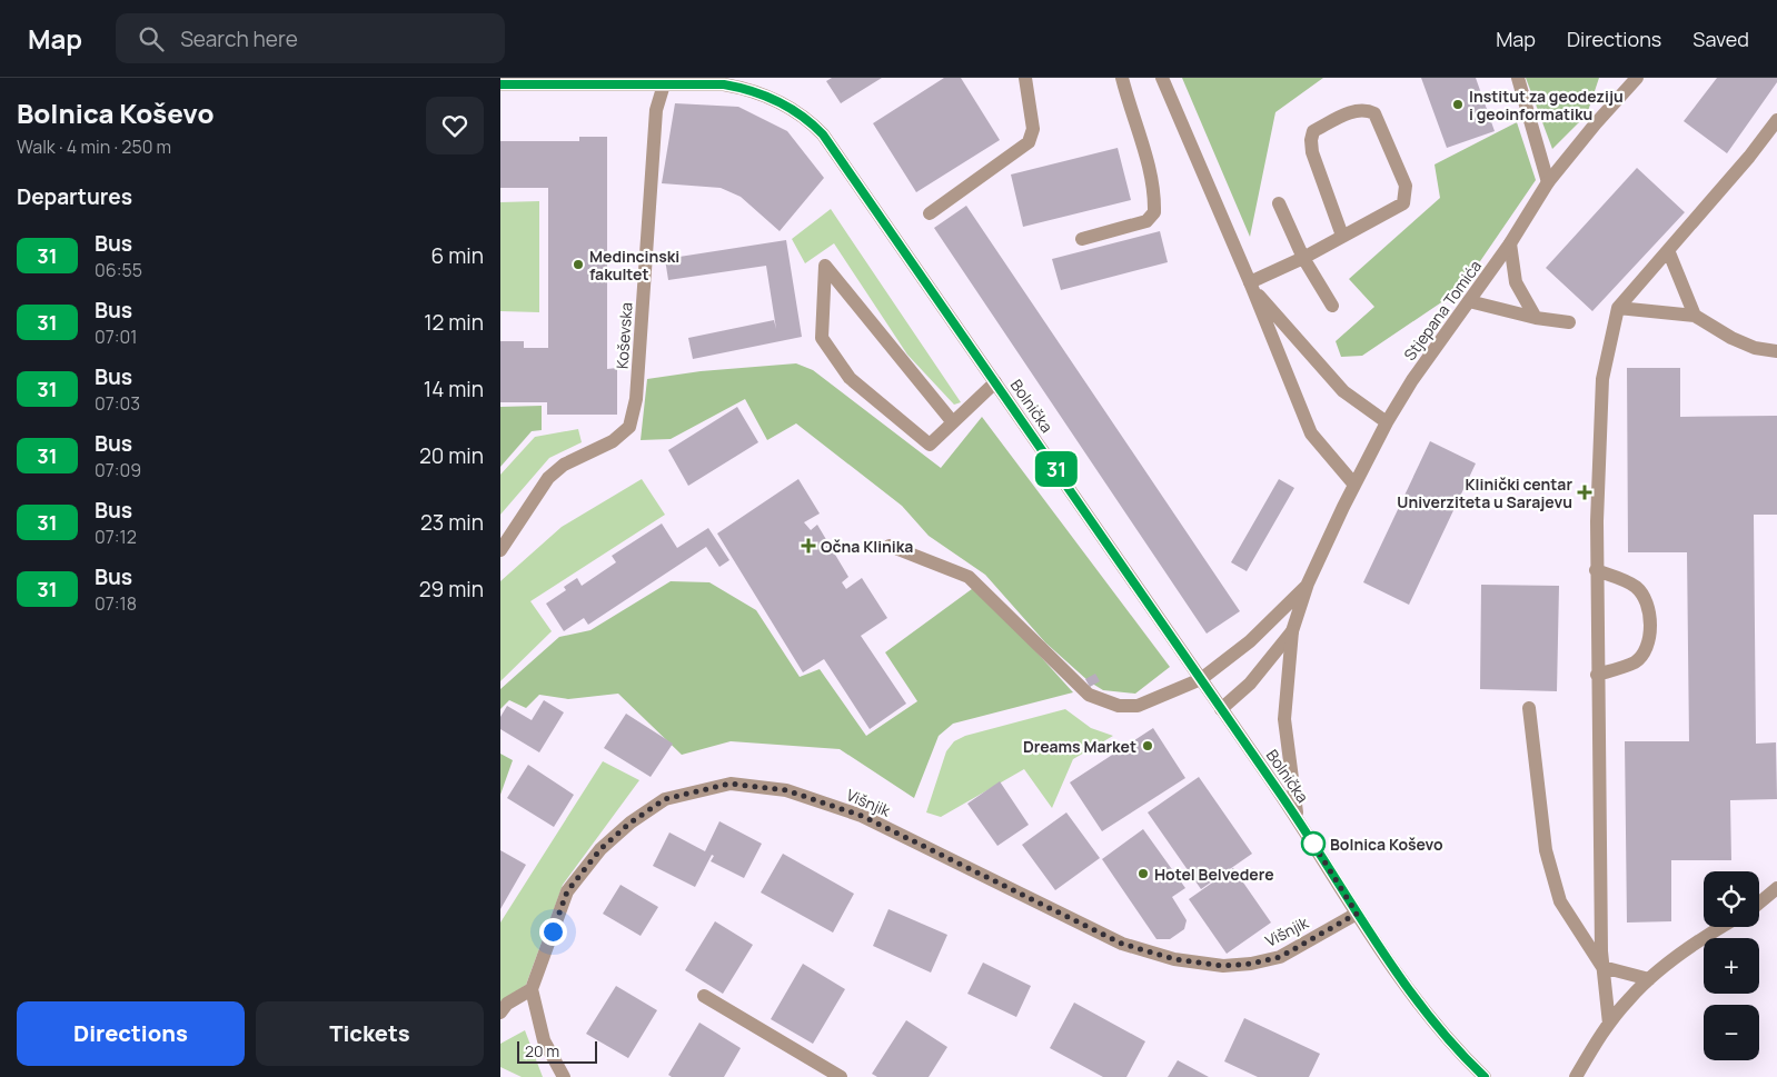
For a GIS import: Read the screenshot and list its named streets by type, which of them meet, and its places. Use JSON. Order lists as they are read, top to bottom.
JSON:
{
  "streets": {
    "street": [
      "Stjepana Tomića",
      "Koševska",
      "Bolnička",
      "Višnjik"
    ]
  },
  "crossings": [
    ["Stjepana Tomića", "Bolnička"],
    ["Koševska", "Bolnička"],
    ["Bolnička", "Višnjik"]
  ],
  "places": {
    "other": [
      "Institut za geodeziju i geoinformatiku",
      "Medincinski fakultet",
      "Dreams Market",
      "Bolnica Koševo",
      "Hotel Belvedere"
    ],
    "health": ["Klinički centar Univerziteta u Sarajevu", "Očna Klinika"]
  },
  "lines": ["bus line 31"],
  "scale_bar": "20 m",
  "page": {
    "header": "Map",
    "search": "Search here",
    "nav": ["Map", "Directions", "Saved"],
    "heading": [
      ["Bolnica Koševo", "Walk · 4 min · 250 m"],
      "Departures"
    ],
    "on_map": "31",
    "list": [
      {
        "mark": "31",
        "name": "Bus",
        "note": "06:55",
        "value": "6 min"
      },
      {
        "mark": "31",
        "name": "Bus",
        "note": "07:01",
        "value": "12 min"
      },
      {
        "mark": "31",
        "name": "Bus",
        "note": "07:03",
        "value": "14 min"
      },
      {
        "mark": "31",
        "name": "Bus",
        "note": "07:09",
        "value": "20 min"
      },
      {
        "mark": "31",
        "name": "Bus",
        "note": "07:12",
        "value": "23 min"
      },
      {
        "mark": "31",
        "name": "Bus",
        "note": "07:18",
        "value": "29 min"
      }
    ],
    "map_buttons": ["+", "−"],
    "buttons": ["Directions", "Tickets"],
    "scale": "20 m"
  }
}
